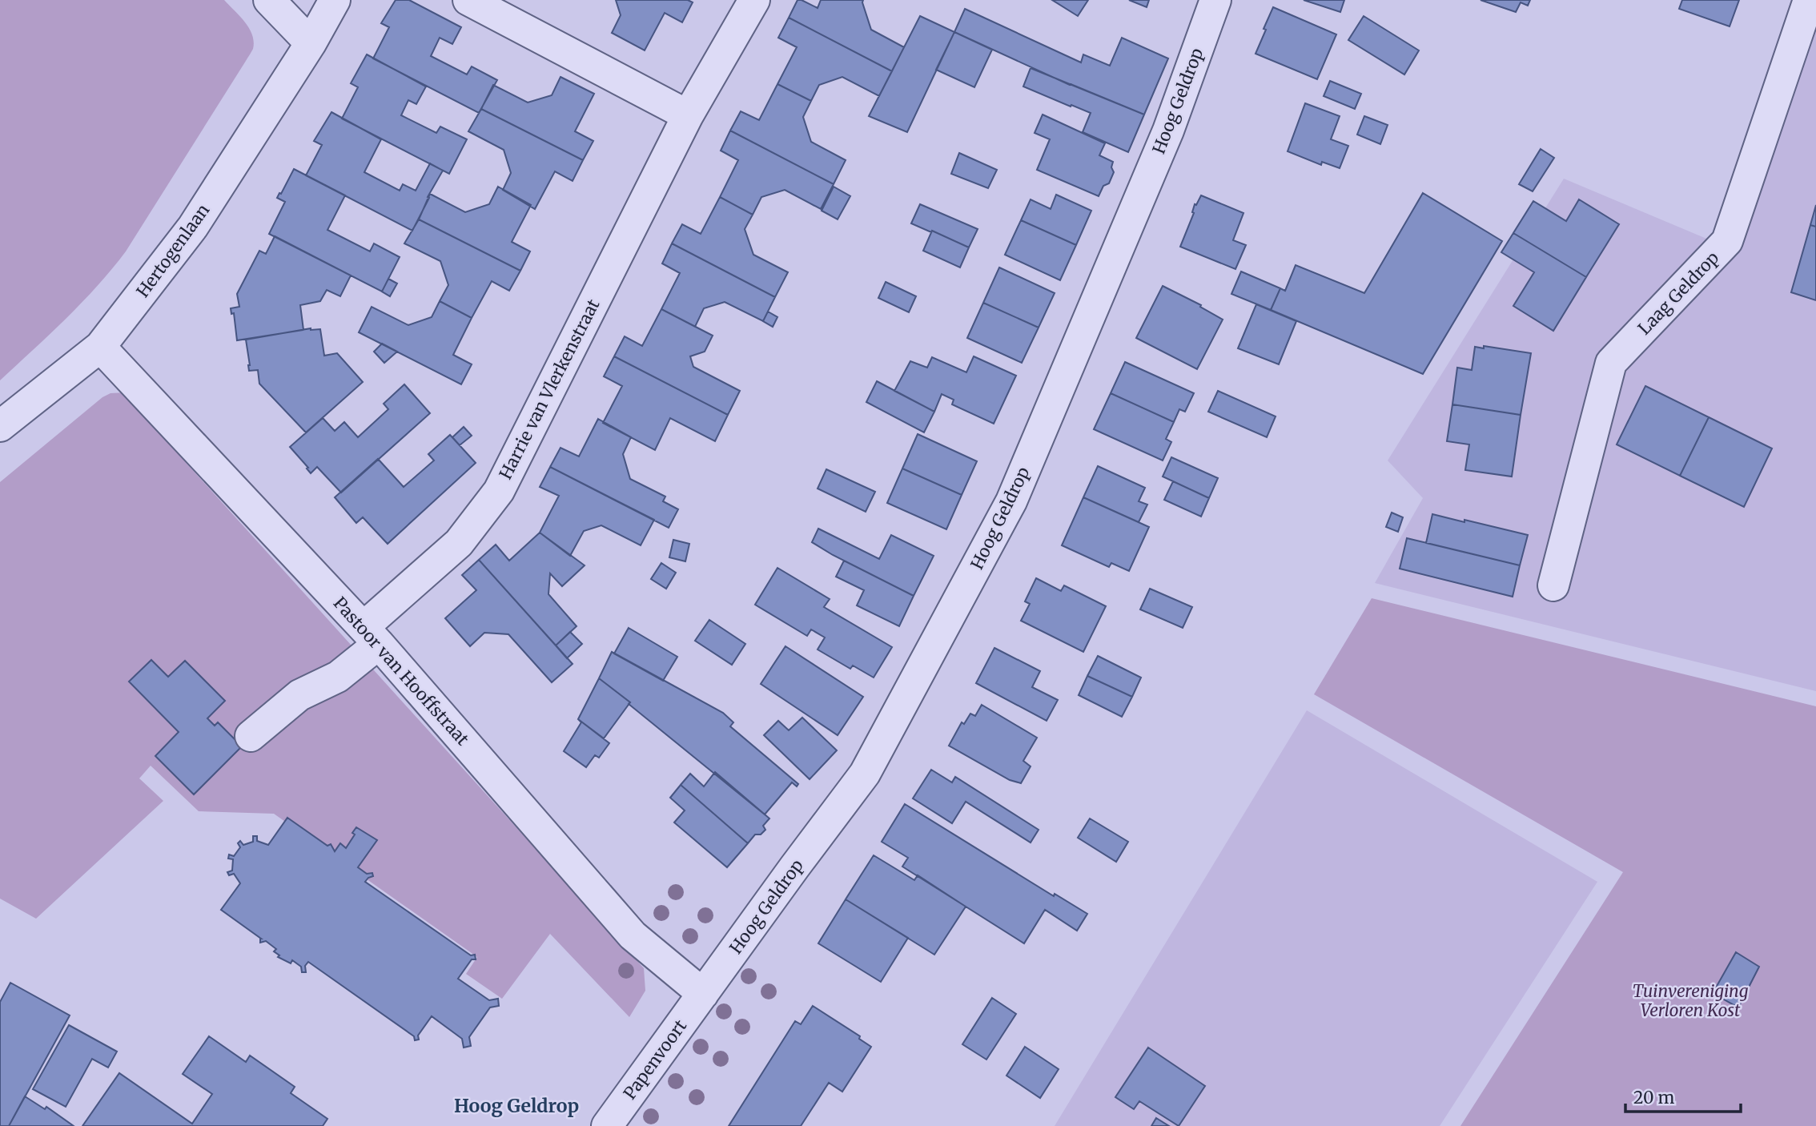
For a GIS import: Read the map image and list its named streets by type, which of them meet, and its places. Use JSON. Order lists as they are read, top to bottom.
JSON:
{
  "streets": {
    "street": [
      "Hoog Geldrop",
      "Hertogenlaan",
      "Laag Geldrop",
      "Harrie van Vlerkenstraat",
      "Pastoor van Hooffstraat",
      "Papenvoort"
    ]
  },
  "crossings": [
    ["Hoog Geldrop", "Pastoor van Hooffstraat"],
    ["Hoog Geldrop", "Papenvoort"],
    ["Hertogenlaan", "Pastoor van Hooffstraat"],
    ["Harrie van Vlerkenstraat", "Pastoor van Hooffstraat"],
    ["Pastoor van Hooffstraat", "Papenvoort"]
  ],
  "districts": ["Hoog Geldrop"],
  "parks": ["Tuinvereniging Verloren Kost"],
  "scale_bar": "20 m"
}
